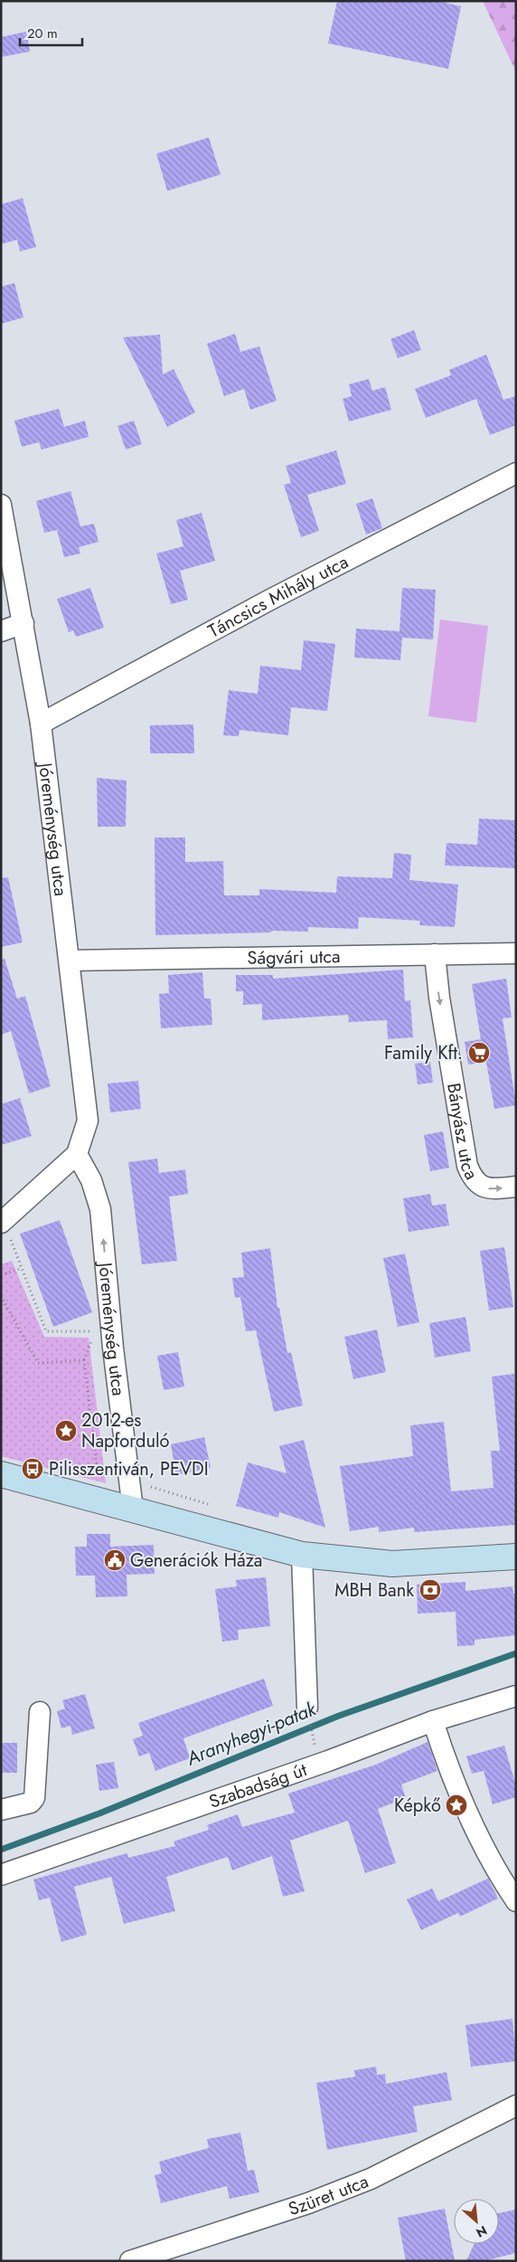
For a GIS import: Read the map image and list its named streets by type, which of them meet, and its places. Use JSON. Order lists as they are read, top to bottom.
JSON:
{
  "streets": {
    "street": [
      "Táncsics Mihály utca",
      "Jóreménység utca",
      "Ságvári utca",
      "Bányász utca",
      "Szabadság út",
      "Szüret utca"
    ]
  },
  "crossings": [
    ["Táncsics Mihály utca", "Jóreménység utca"],
    ["Jóreménység utca", "Ságvári utca"],
    ["Ságvári utca", "Bányász utca"]
  ],
  "one_way": ["Bányász utca"],
  "water": ["Aranyhegyi-patak"],
  "places": {
    "supermarket": ["Family Kft."],
    "place": ["2012-es Napforduló", "Képkő"],
    "bus stop": ["Pilisszentiván, PEVDI"],
    "public building": ["Generációk Háza"],
    "bank": ["MBH Bank"]
  },
  "scale_bar": "20 m",
  "north": "bottom right"
}
